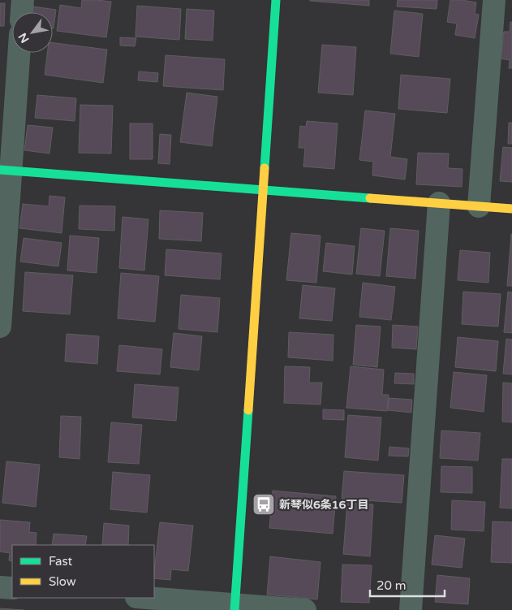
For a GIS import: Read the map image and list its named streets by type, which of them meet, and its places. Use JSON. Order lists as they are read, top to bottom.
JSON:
{
  "places": {
    "bus stop": ["新琴似6条16丁目"]
  },
  "legend": ["Fast", "Slow"],
  "scale_bar": "20 m",
  "north": "bottom left"
}
